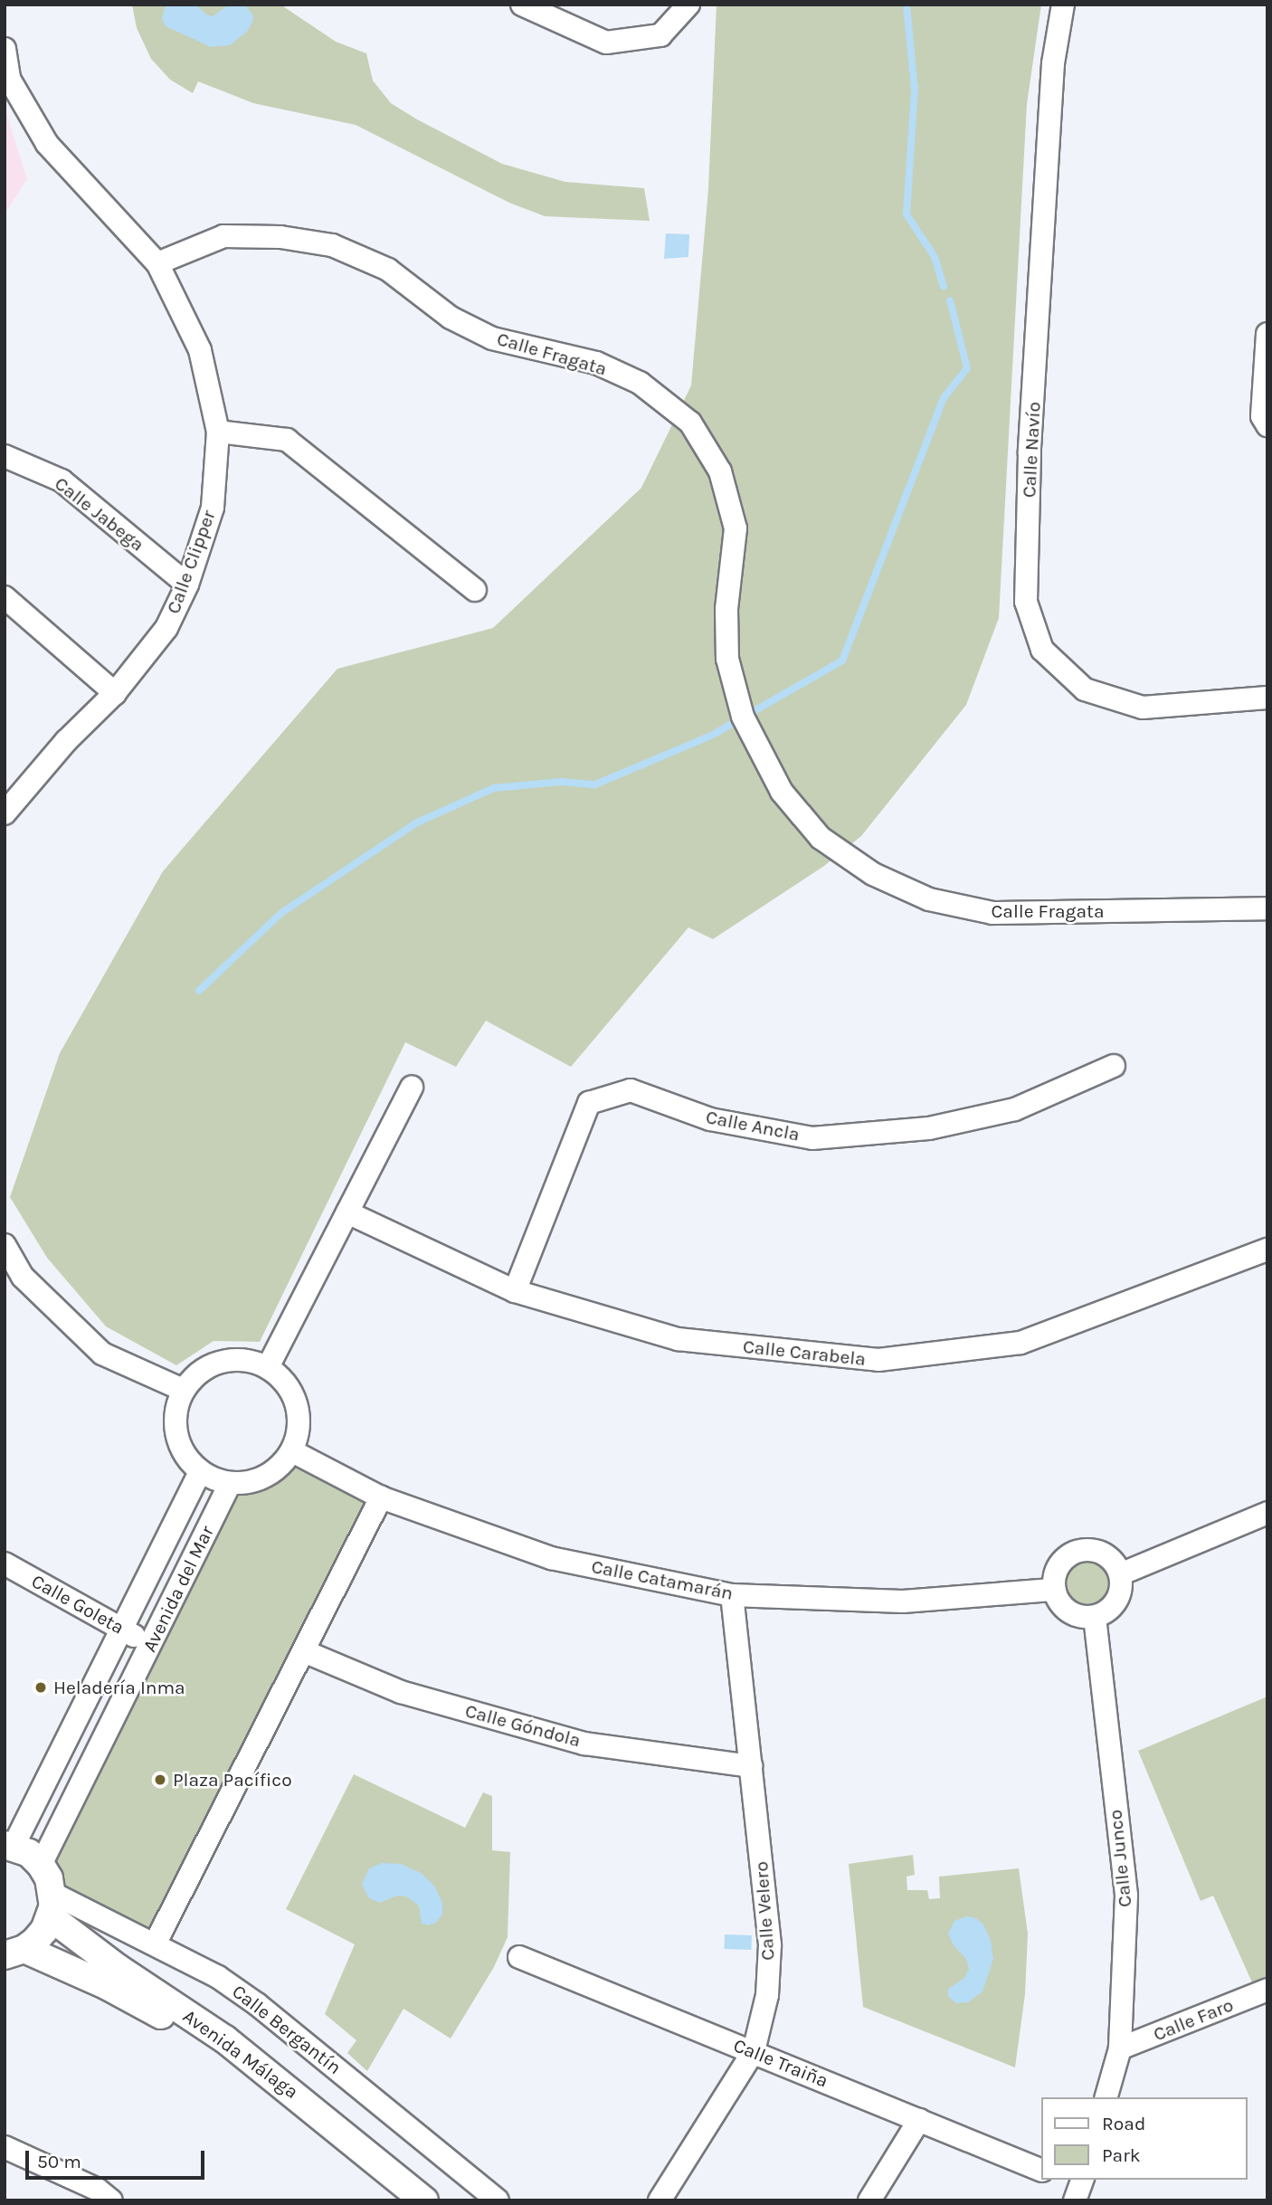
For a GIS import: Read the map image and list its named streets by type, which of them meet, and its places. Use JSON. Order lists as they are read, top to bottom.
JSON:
{
  "streets": {
    "street": [
      "Calle Fragata",
      "Calle Navío",
      "Calle Jabega",
      "Calle Clipper",
      "Calle Ancla",
      "Calle Carabela",
      "Calle Catamarán",
      "Avenida del Mar",
      "Calle Goleta",
      "Calle Góndola",
      "Calle Junco",
      "Calle Velero",
      "Calle Faro",
      "Calle Bergantín",
      "Avenida Málaga",
      "Calle Traiña"
    ]
  },
  "crossings": [
    ["Calle Fragata", "Calle Clipper"],
    ["Calle Jabega", "Calle Clipper"],
    ["Calle Ancla", "Calle Carabela"],
    ["Calle Catamarán", "Avenida del Mar"],
    ["Calle Catamarán", "Calle Junco"],
    ["Calle Catamarán", "Calle Velero"],
    ["Avenida del Mar", "Calle Goleta"],
    ["Calle Góndola", "Calle Velero"],
    ["Calle Junco", "Calle Faro"],
    ["Calle Velero", "Calle Traiña"],
    ["Calle Bergantín", "Avenida Málaga"]
  ],
  "places": ["Heladería Inma", "Plaza Pacífico"],
  "legend": ["Road", "Park"],
  "scale_bar": "50 m"
}
